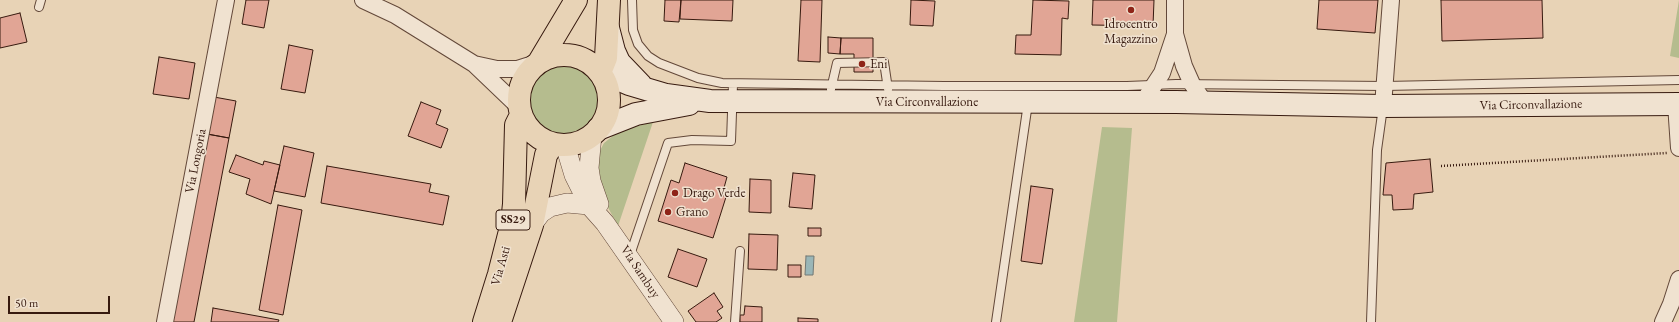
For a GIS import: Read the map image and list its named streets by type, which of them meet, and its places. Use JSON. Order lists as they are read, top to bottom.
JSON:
{
  "streets": {
    "main road": ["Via Circonvallazione", "SS29", "Via Asti"],
    "street": ["Via Longoria", "Via Sambuy"]
  },
  "crossings": [
    ["Via Circonvallazione", "Via Asti"],
    ["Via Circonvallazione", "Via Sambuy"],
    ["Via Asti", "Via Sambuy"]
  ],
  "places": [
    "Idrocentro Magazzino",
    "Eni",
    "Drago Verde",
    "Grano"
  ],
  "scale_bar": "50 m"
}
